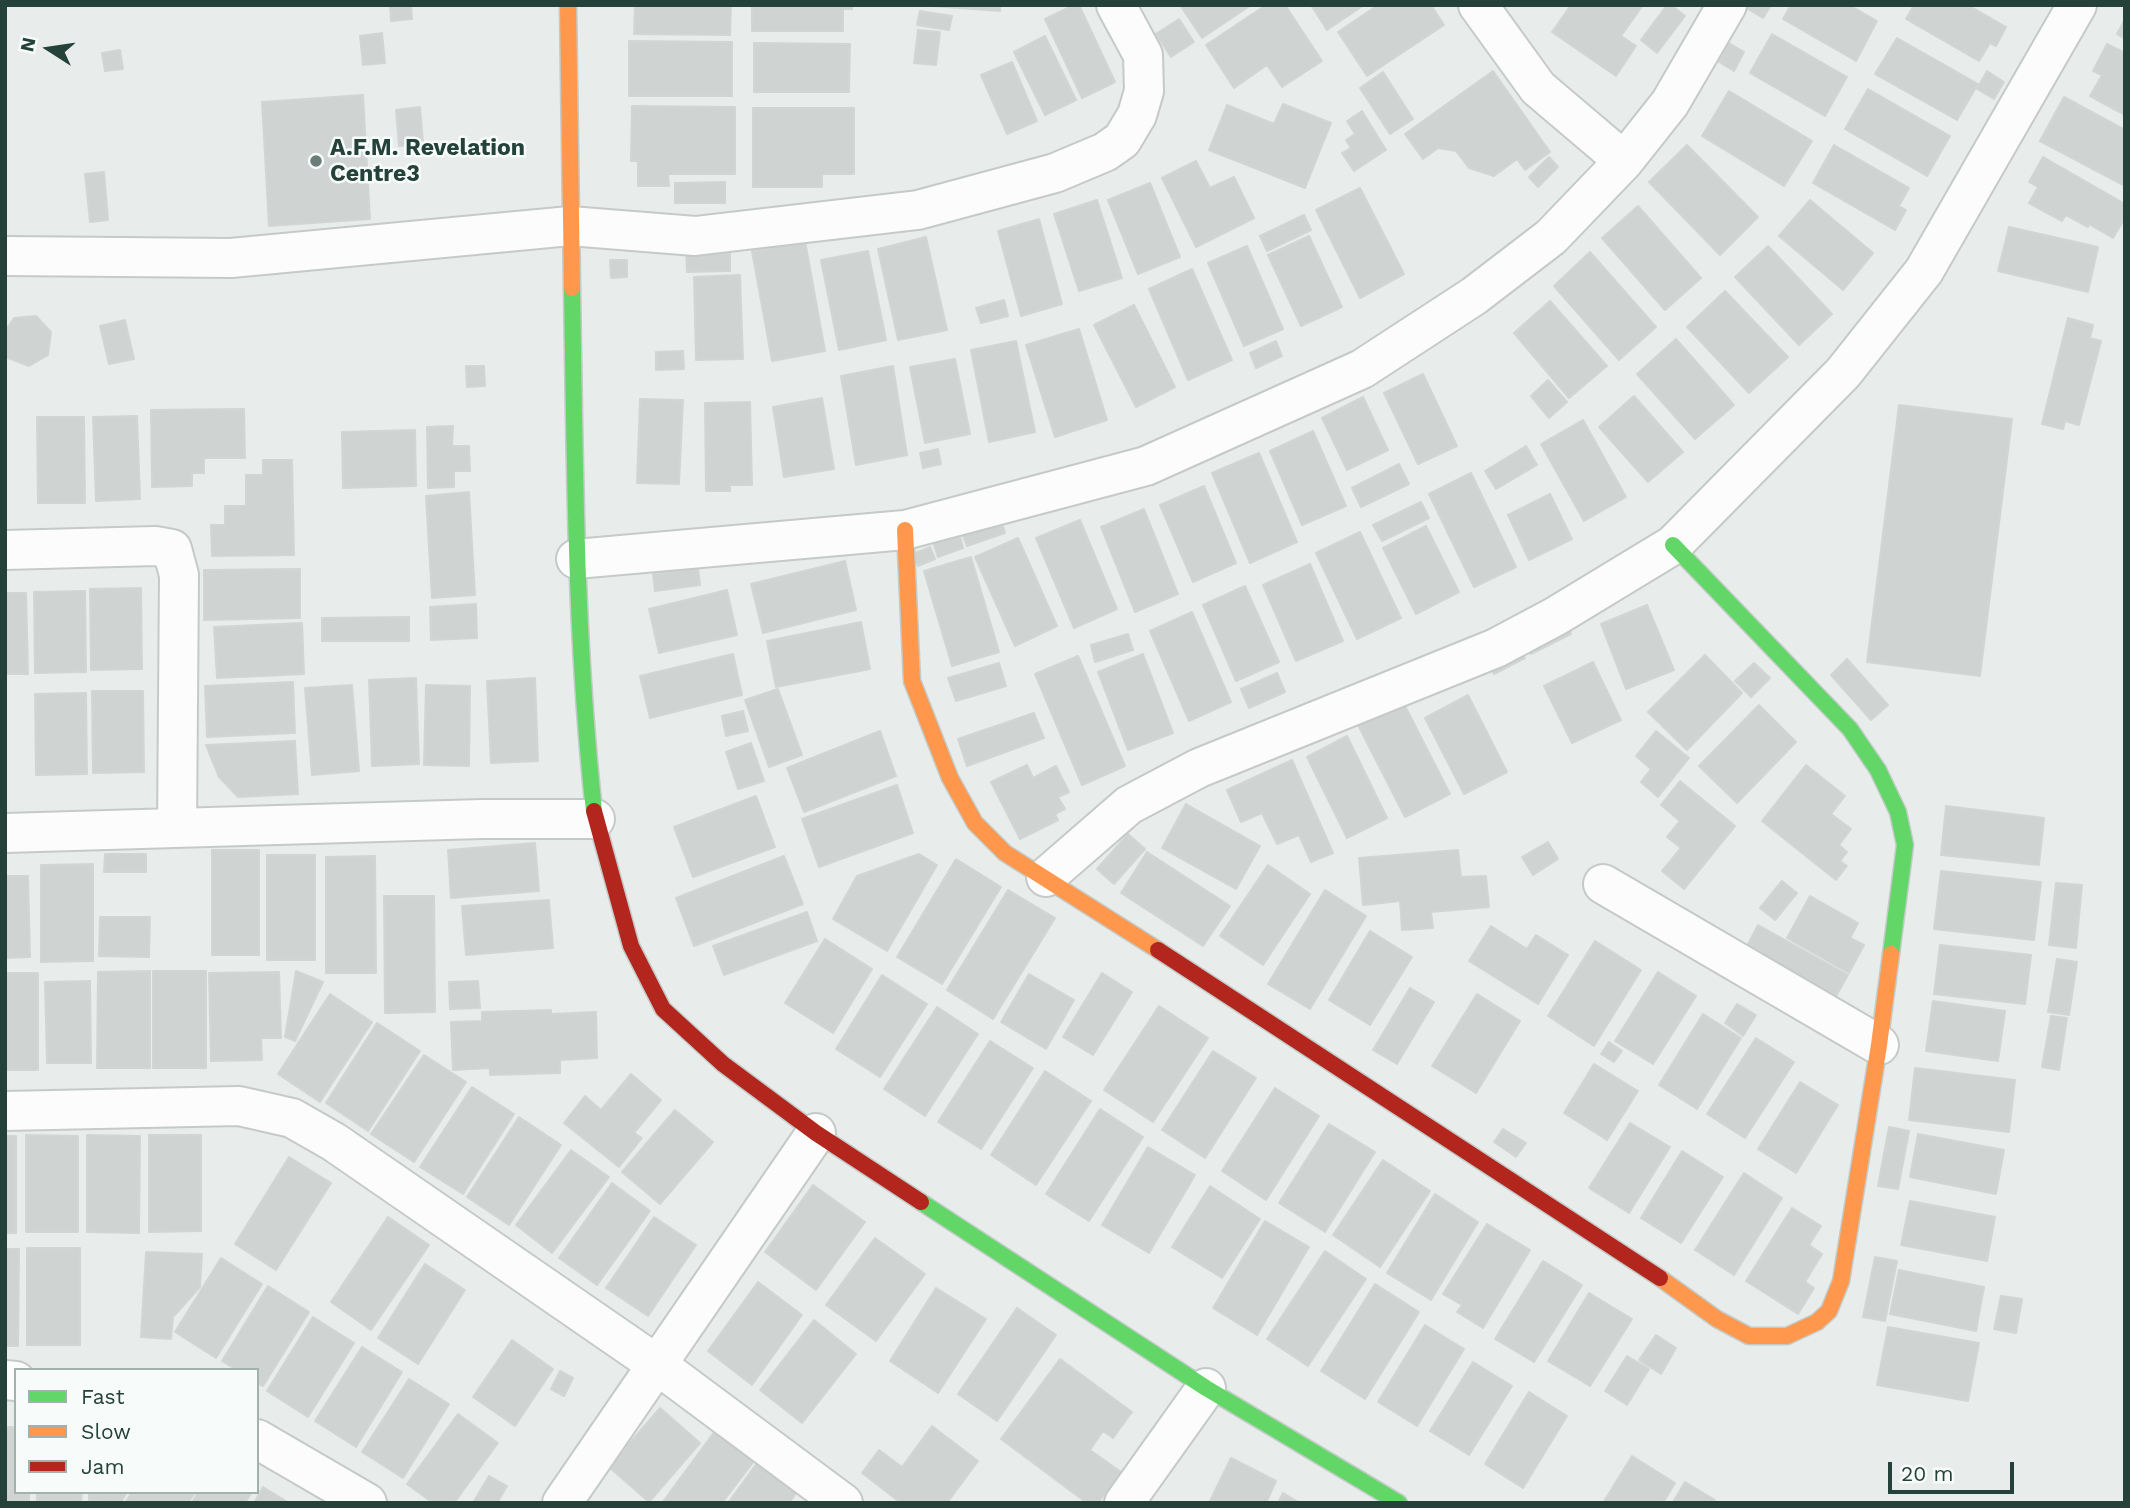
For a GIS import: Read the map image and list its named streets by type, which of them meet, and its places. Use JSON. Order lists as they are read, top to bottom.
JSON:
{
  "places": ["A.F.M. Revelation Centre3"],
  "legend": ["Fast", "Slow", "Jam"],
  "scale_bar": "20 m",
  "north": "left"
}
